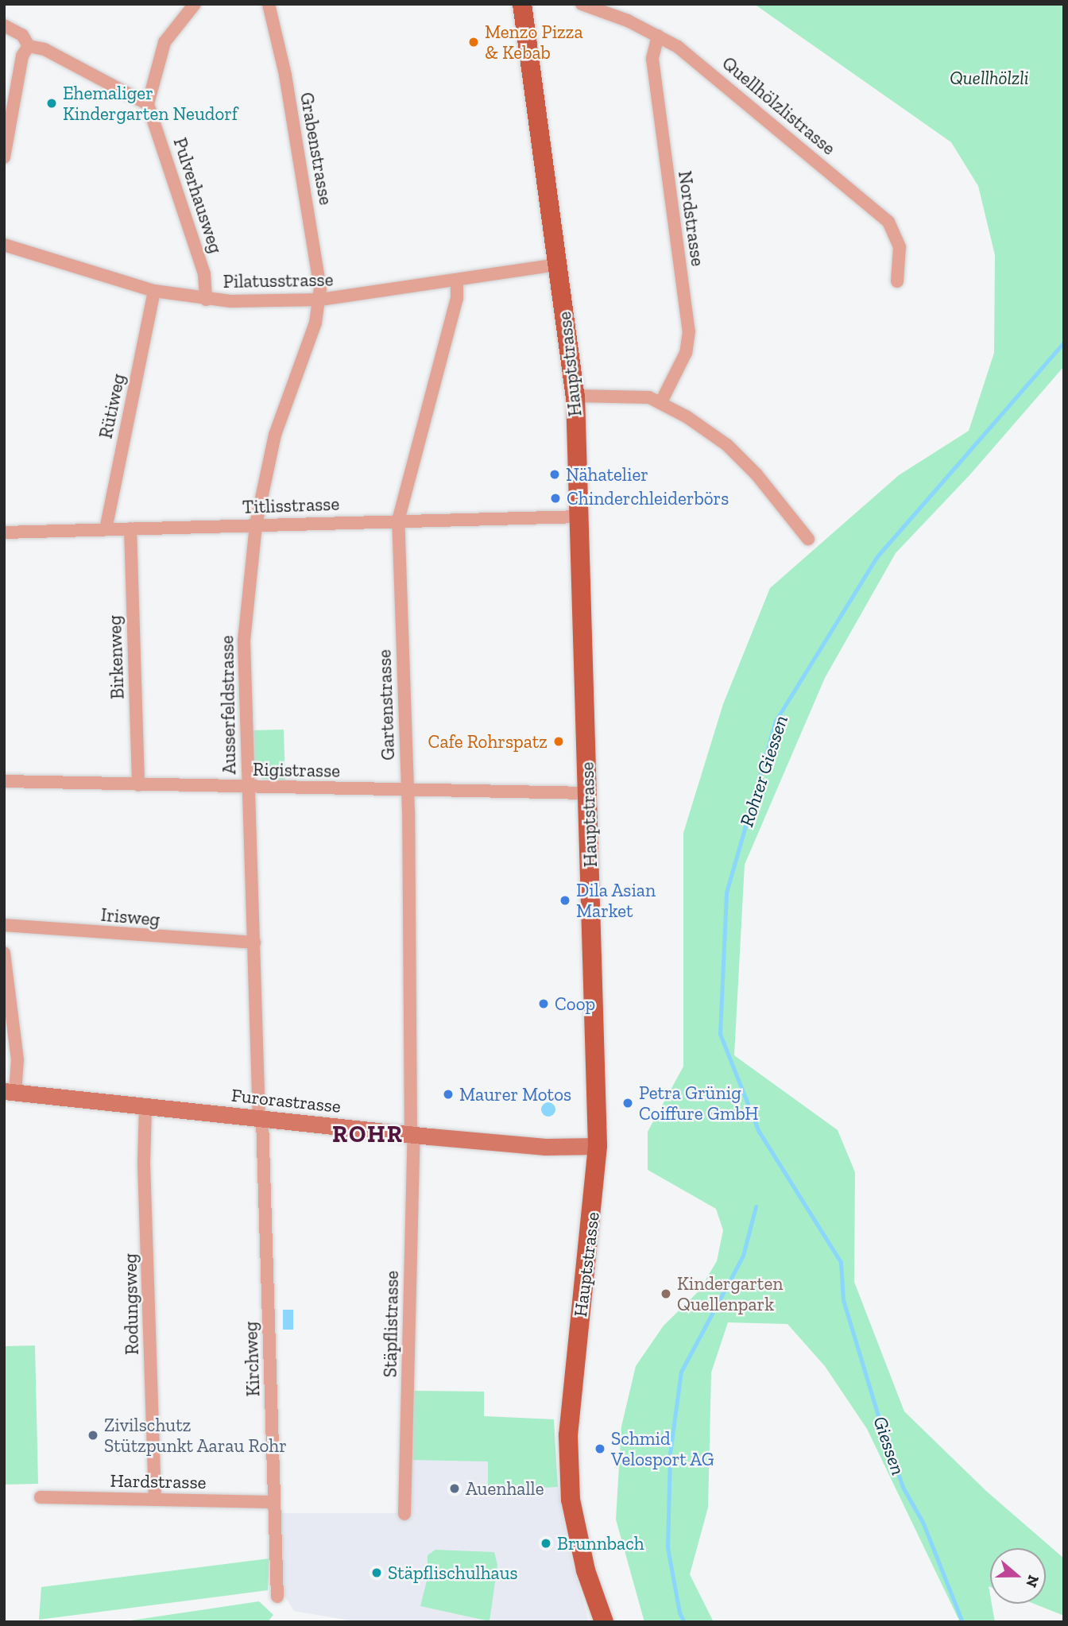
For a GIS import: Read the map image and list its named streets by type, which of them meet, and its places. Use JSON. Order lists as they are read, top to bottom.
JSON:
{
  "streets": {
    "main road": ["Hauptstrasse", "Furorastrasse"],
    "street": [
      "Quellhölzlistrasse",
      "Grabenstrasse",
      "Pulverhausweg",
      "Nordstrasse",
      "Pilatusstrasse",
      "Rütiweg",
      "Titlisstrasse",
      "Birkenweg",
      "Ausserfeldstrasse",
      "Gartenstrasse",
      "Rigistrasse",
      "Irisweg",
      "Rodungsweg",
      "Stäpflistrasse",
      "Kirchweg",
      "Hardstrasse"
    ]
  },
  "crossings": [
    ["Quellhölzlistrasse", "Nordstrasse"],
    ["Grabenstrasse", "Pilatusstrasse"],
    ["Grabenstrasse", "Ausserfeldstrasse"],
    ["Pulverhausweg", "Pilatusstrasse"],
    ["Pilatusstrasse", "Hauptstrasse"],
    ["Pilatusstrasse", "Rütiweg"],
    ["Pilatusstrasse", "Ausserfeldstrasse"],
    ["Pilatusstrasse", "Gartenstrasse"],
    ["Hauptstrasse", "Titlisstrasse"],
    ["Hauptstrasse", "Rigistrasse"],
    ["Hauptstrasse", "Furorastrasse"],
    ["Rütiweg", "Titlisstrasse"],
    ["Titlisstrasse", "Birkenweg"],
    ["Titlisstrasse", "Ausserfeldstrasse"],
    ["Titlisstrasse", "Gartenstrasse"],
    ["Birkenweg", "Rigistrasse"],
    ["Ausserfeldstrasse", "Rigistrasse"],
    ["Ausserfeldstrasse", "Irisweg"],
    ["Ausserfeldstrasse", "Furorastrasse"],
    ["Ausserfeldstrasse", "Kirchweg"],
    ["Gartenstrasse", "Rigistrasse"],
    ["Gartenstrasse", "Furorastrasse"],
    ["Gartenstrasse", "Stäpflistrasse"],
    ["Furorastrasse", "Rodungsweg"],
    ["Furorastrasse", "Stäpflistrasse"],
    ["Furorastrasse", "Kirchweg"],
    ["Rodungsweg", "Hardstrasse"],
    ["Kirchweg", "Hardstrasse"]
  ],
  "districts": ["ROHR"],
  "water": ["Rohrer Giessen", "Giessen"],
  "parks": ["Quellhölzli"],
  "places": [
    "Menzo Pizza & Kebab",
    "Ehemaliger Kindergarten Neudorf",
    "Nähatelier",
    "Chinderchleiderbörs",
    "Cafe Rohrspatz",
    "Dila Asian Market",
    "Coop",
    "Maurer Motos",
    "Petra Grünig Coiffure GmbH",
    "Kindergarten Quellenpark",
    "Zivilschutz Stützpunkt Aarau Rohr",
    "Schmid Velosport AG",
    "Auenhalle",
    "Brunnbach",
    "Stäpflischulhaus"
  ],
  "north": "right"
}
